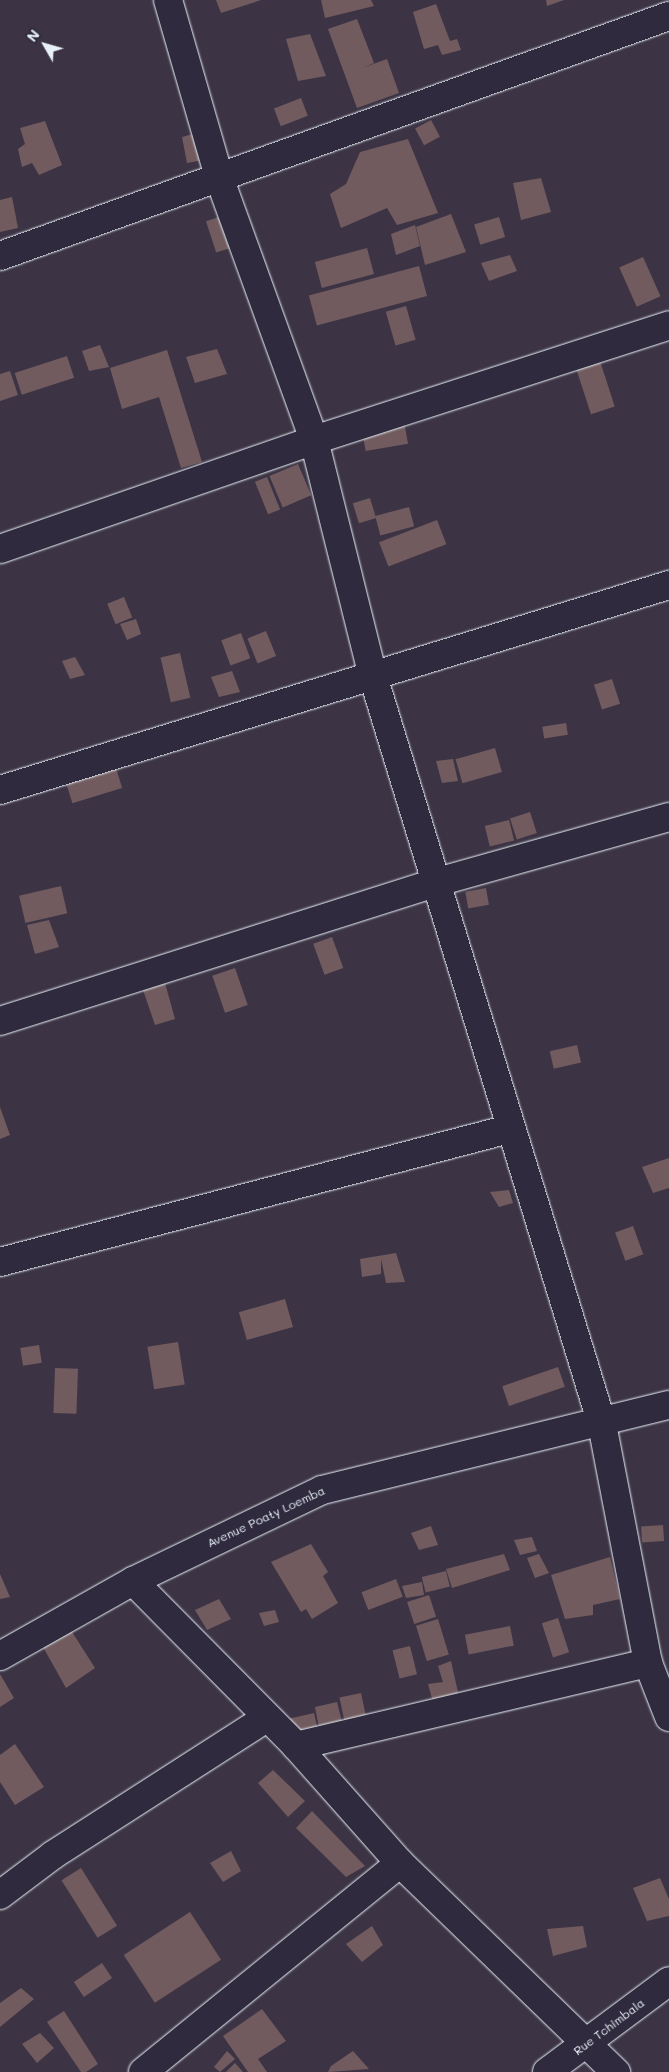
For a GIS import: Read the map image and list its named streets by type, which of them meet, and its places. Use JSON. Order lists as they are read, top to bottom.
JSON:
{
  "streets": {
    "street": ["Avenue Poaty Loemba", "Rue Tchimbala"]
  },
  "north": "top left"
}
